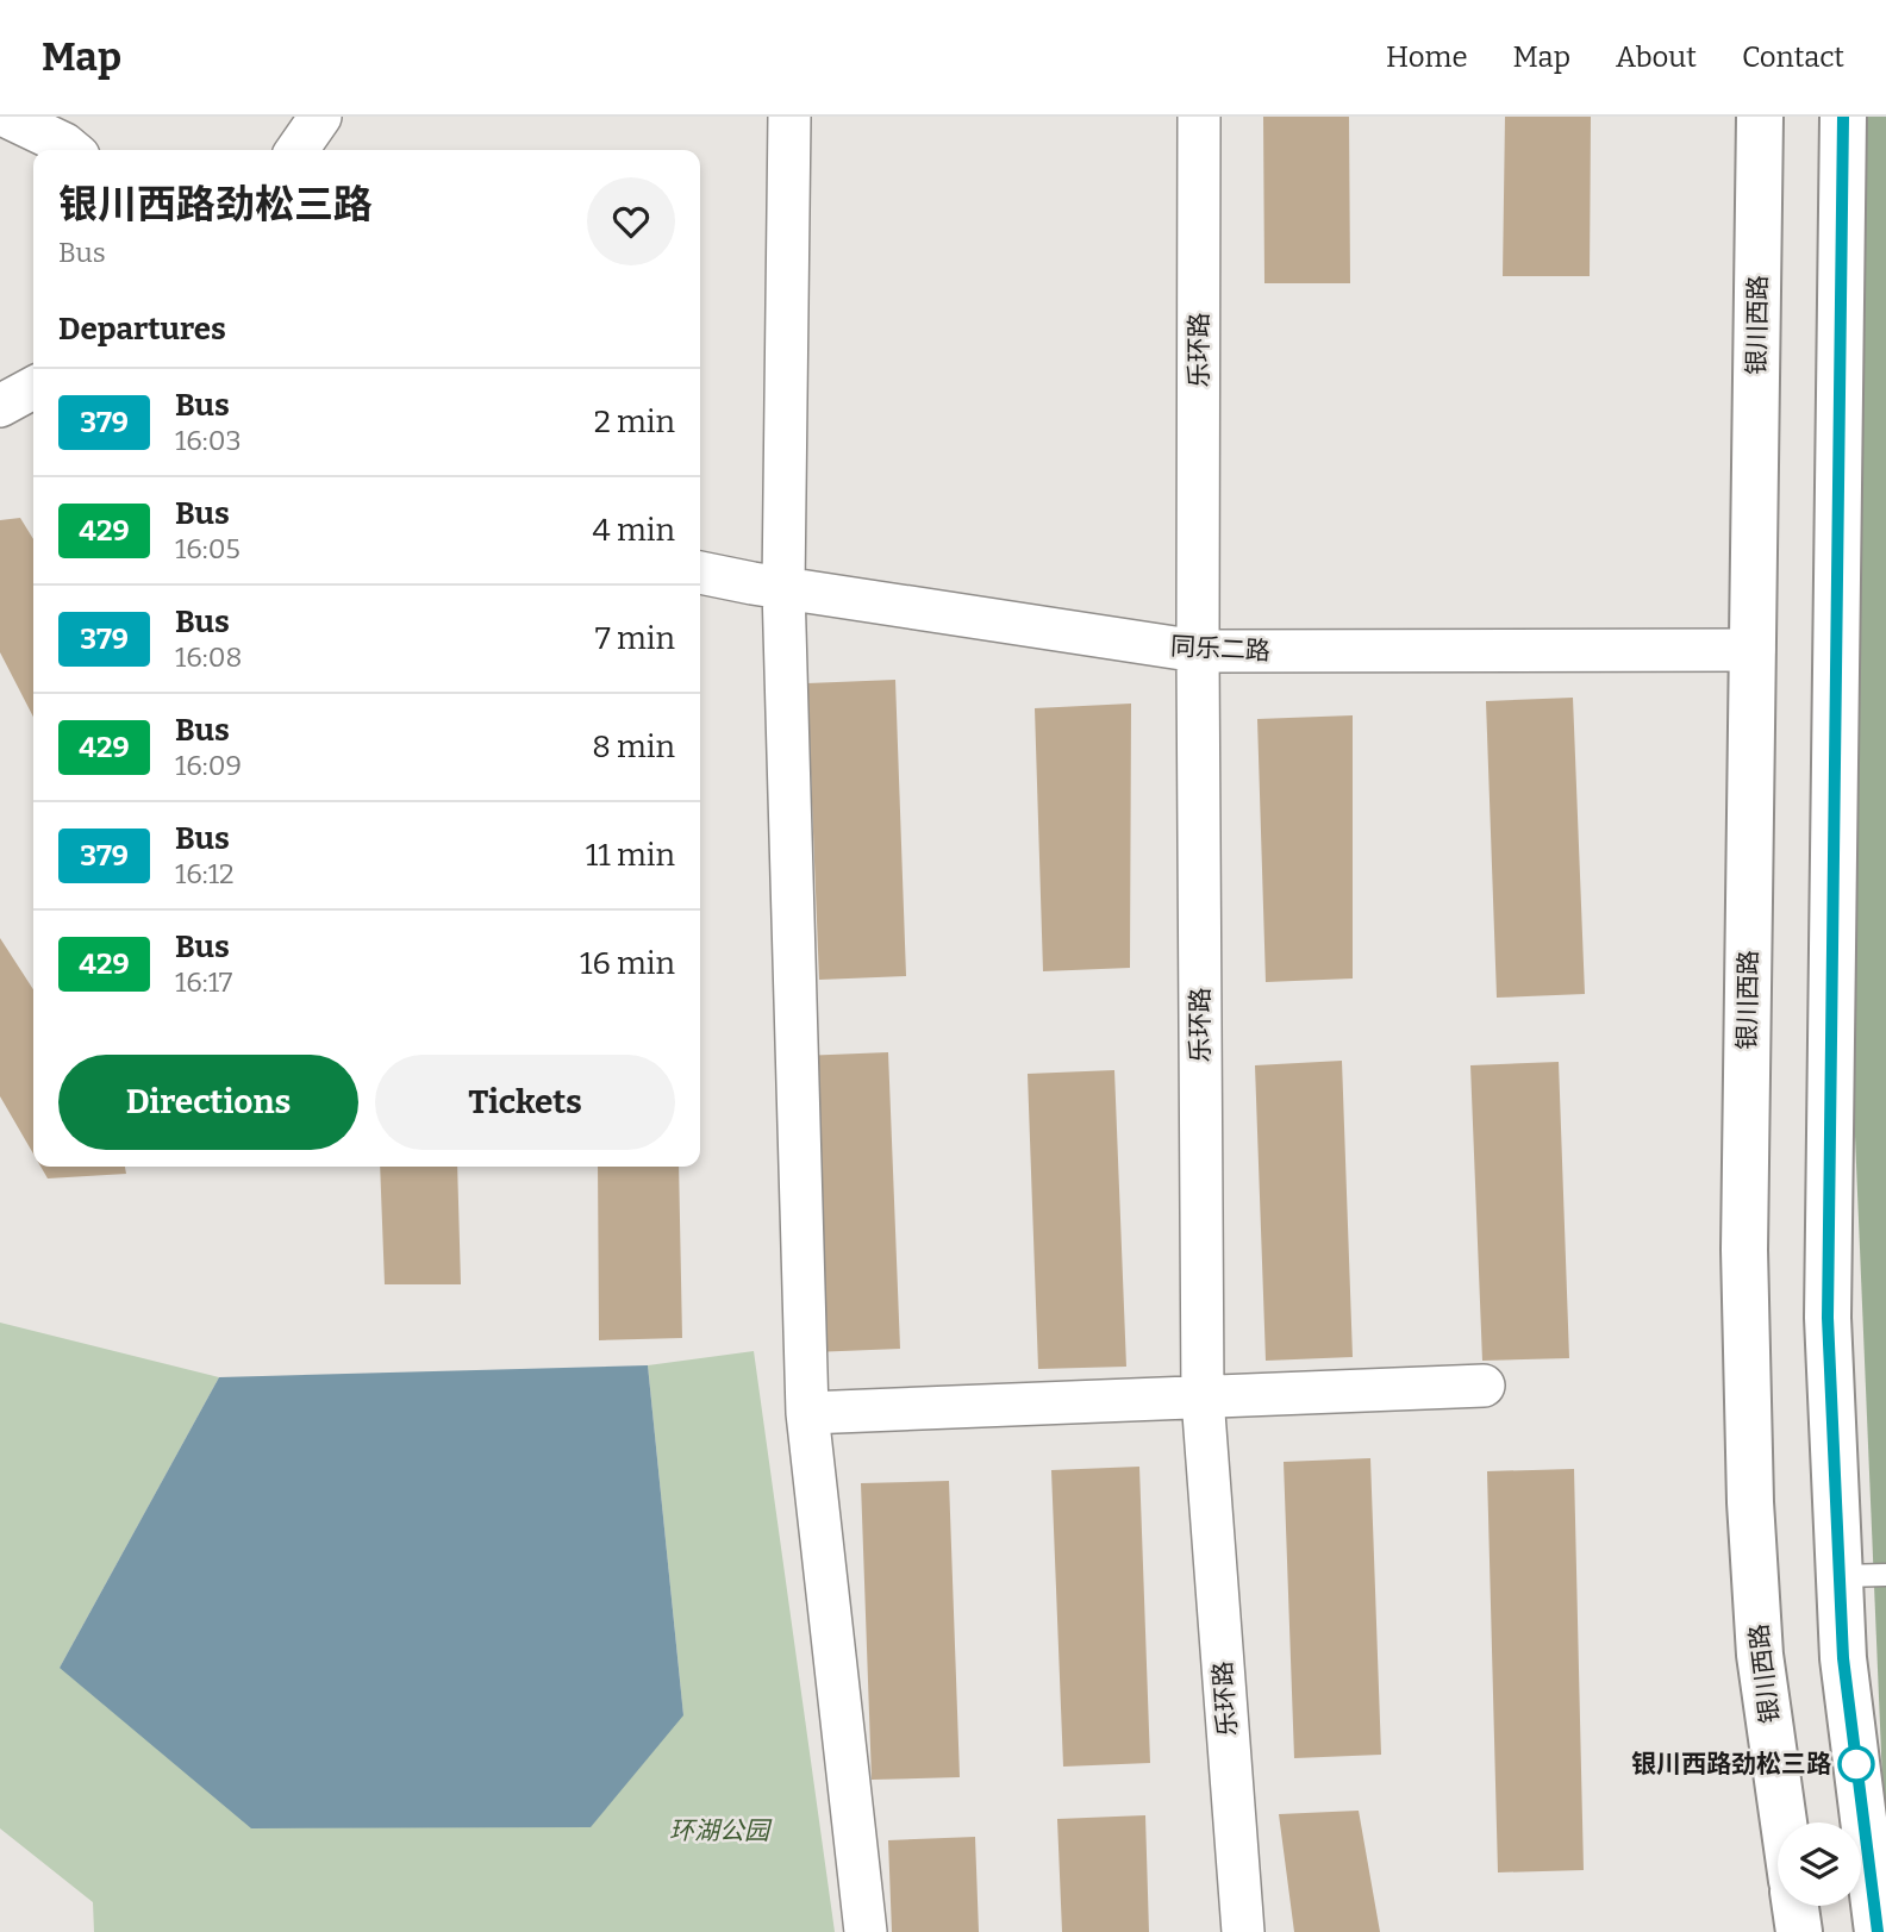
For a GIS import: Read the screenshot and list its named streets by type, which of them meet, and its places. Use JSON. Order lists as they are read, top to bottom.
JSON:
{
  "streets": {
    "main road": ["银川西路"],
    "street": ["乐环路", "同乐二路"]
  },
  "crossings": [
    ["银川西路", "同乐二路"],
    ["乐环路", "同乐二路"]
  ],
  "parks": ["环湖公园"],
  "places": ["银川西路劲松三路"],
  "lines": ["bus line 379"],
  "page": {
    "header": "Map",
    "nav": [
      "Home",
      "Map",
      "About",
      "Contact"
    ],
    "heading": [
      ["银川西路劲松三路", "Bus"],
      "Departures"
    ],
    "list": [
      {
        "mark": "379",
        "name": "Bus",
        "note": "16:03",
        "value": "2 min"
      },
      {
        "mark": "429",
        "name": "Bus",
        "note": "16:05",
        "value": "4 min"
      },
      {
        "mark": "379",
        "name": "Bus",
        "note": "16:08",
        "value": "7 min"
      },
      {
        "mark": "429",
        "name": "Bus",
        "note": "16:09",
        "value": "8 min"
      },
      {
        "mark": "379",
        "name": "Bus",
        "note": "16:12",
        "value": "11 min"
      },
      {
        "mark": "429",
        "name": "Bus",
        "note": "16:17",
        "value": "16 min"
      }
    ],
    "buttons": ["Directions", "Tickets"]
  }
}
